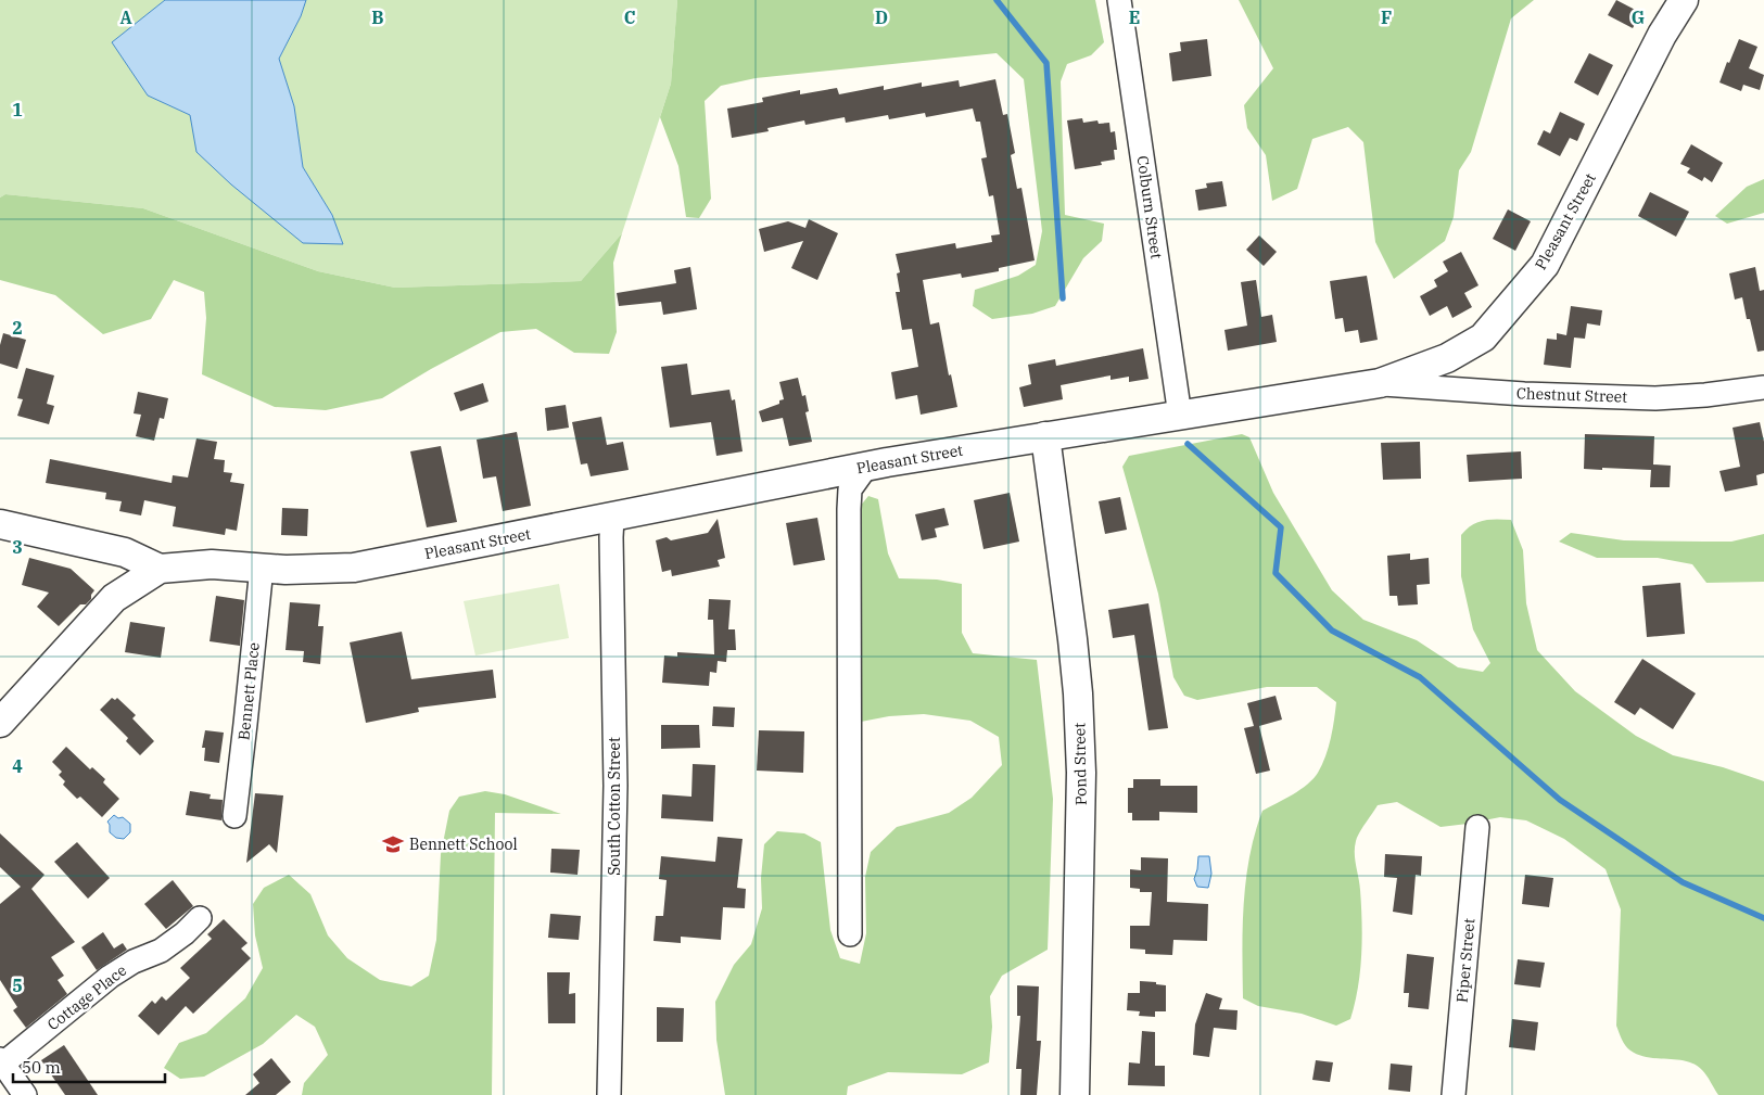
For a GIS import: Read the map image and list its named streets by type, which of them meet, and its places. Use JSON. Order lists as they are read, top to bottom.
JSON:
{
  "streets": {
    "street": [
      "Colburn Street",
      "Pleasant Street",
      "Chestnut Street",
      "Bennett Place",
      "Pond Street",
      "South Cotton Street",
      "Piper Street",
      "Cottage Place"
    ]
  },
  "crossings": [
    ["Colburn Street", "Pleasant Street"],
    ["Pleasant Street", "Chestnut Street"],
    ["Pleasant Street", "Bennett Place"],
    ["Pleasant Street", "Pond Street"],
    ["Pleasant Street", "South Cotton Street"]
  ],
  "places": {
    "school or university": ["Bennett School"]
  },
  "scale_bar": "50 m",
  "grid": {
    "columns": [
      "A",
      "B",
      "C",
      "D",
      "E",
      "F",
      "G"
    ],
    "rows": [
      "1",
      "2",
      "3",
      "4",
      "5"
    ]
  }
}
